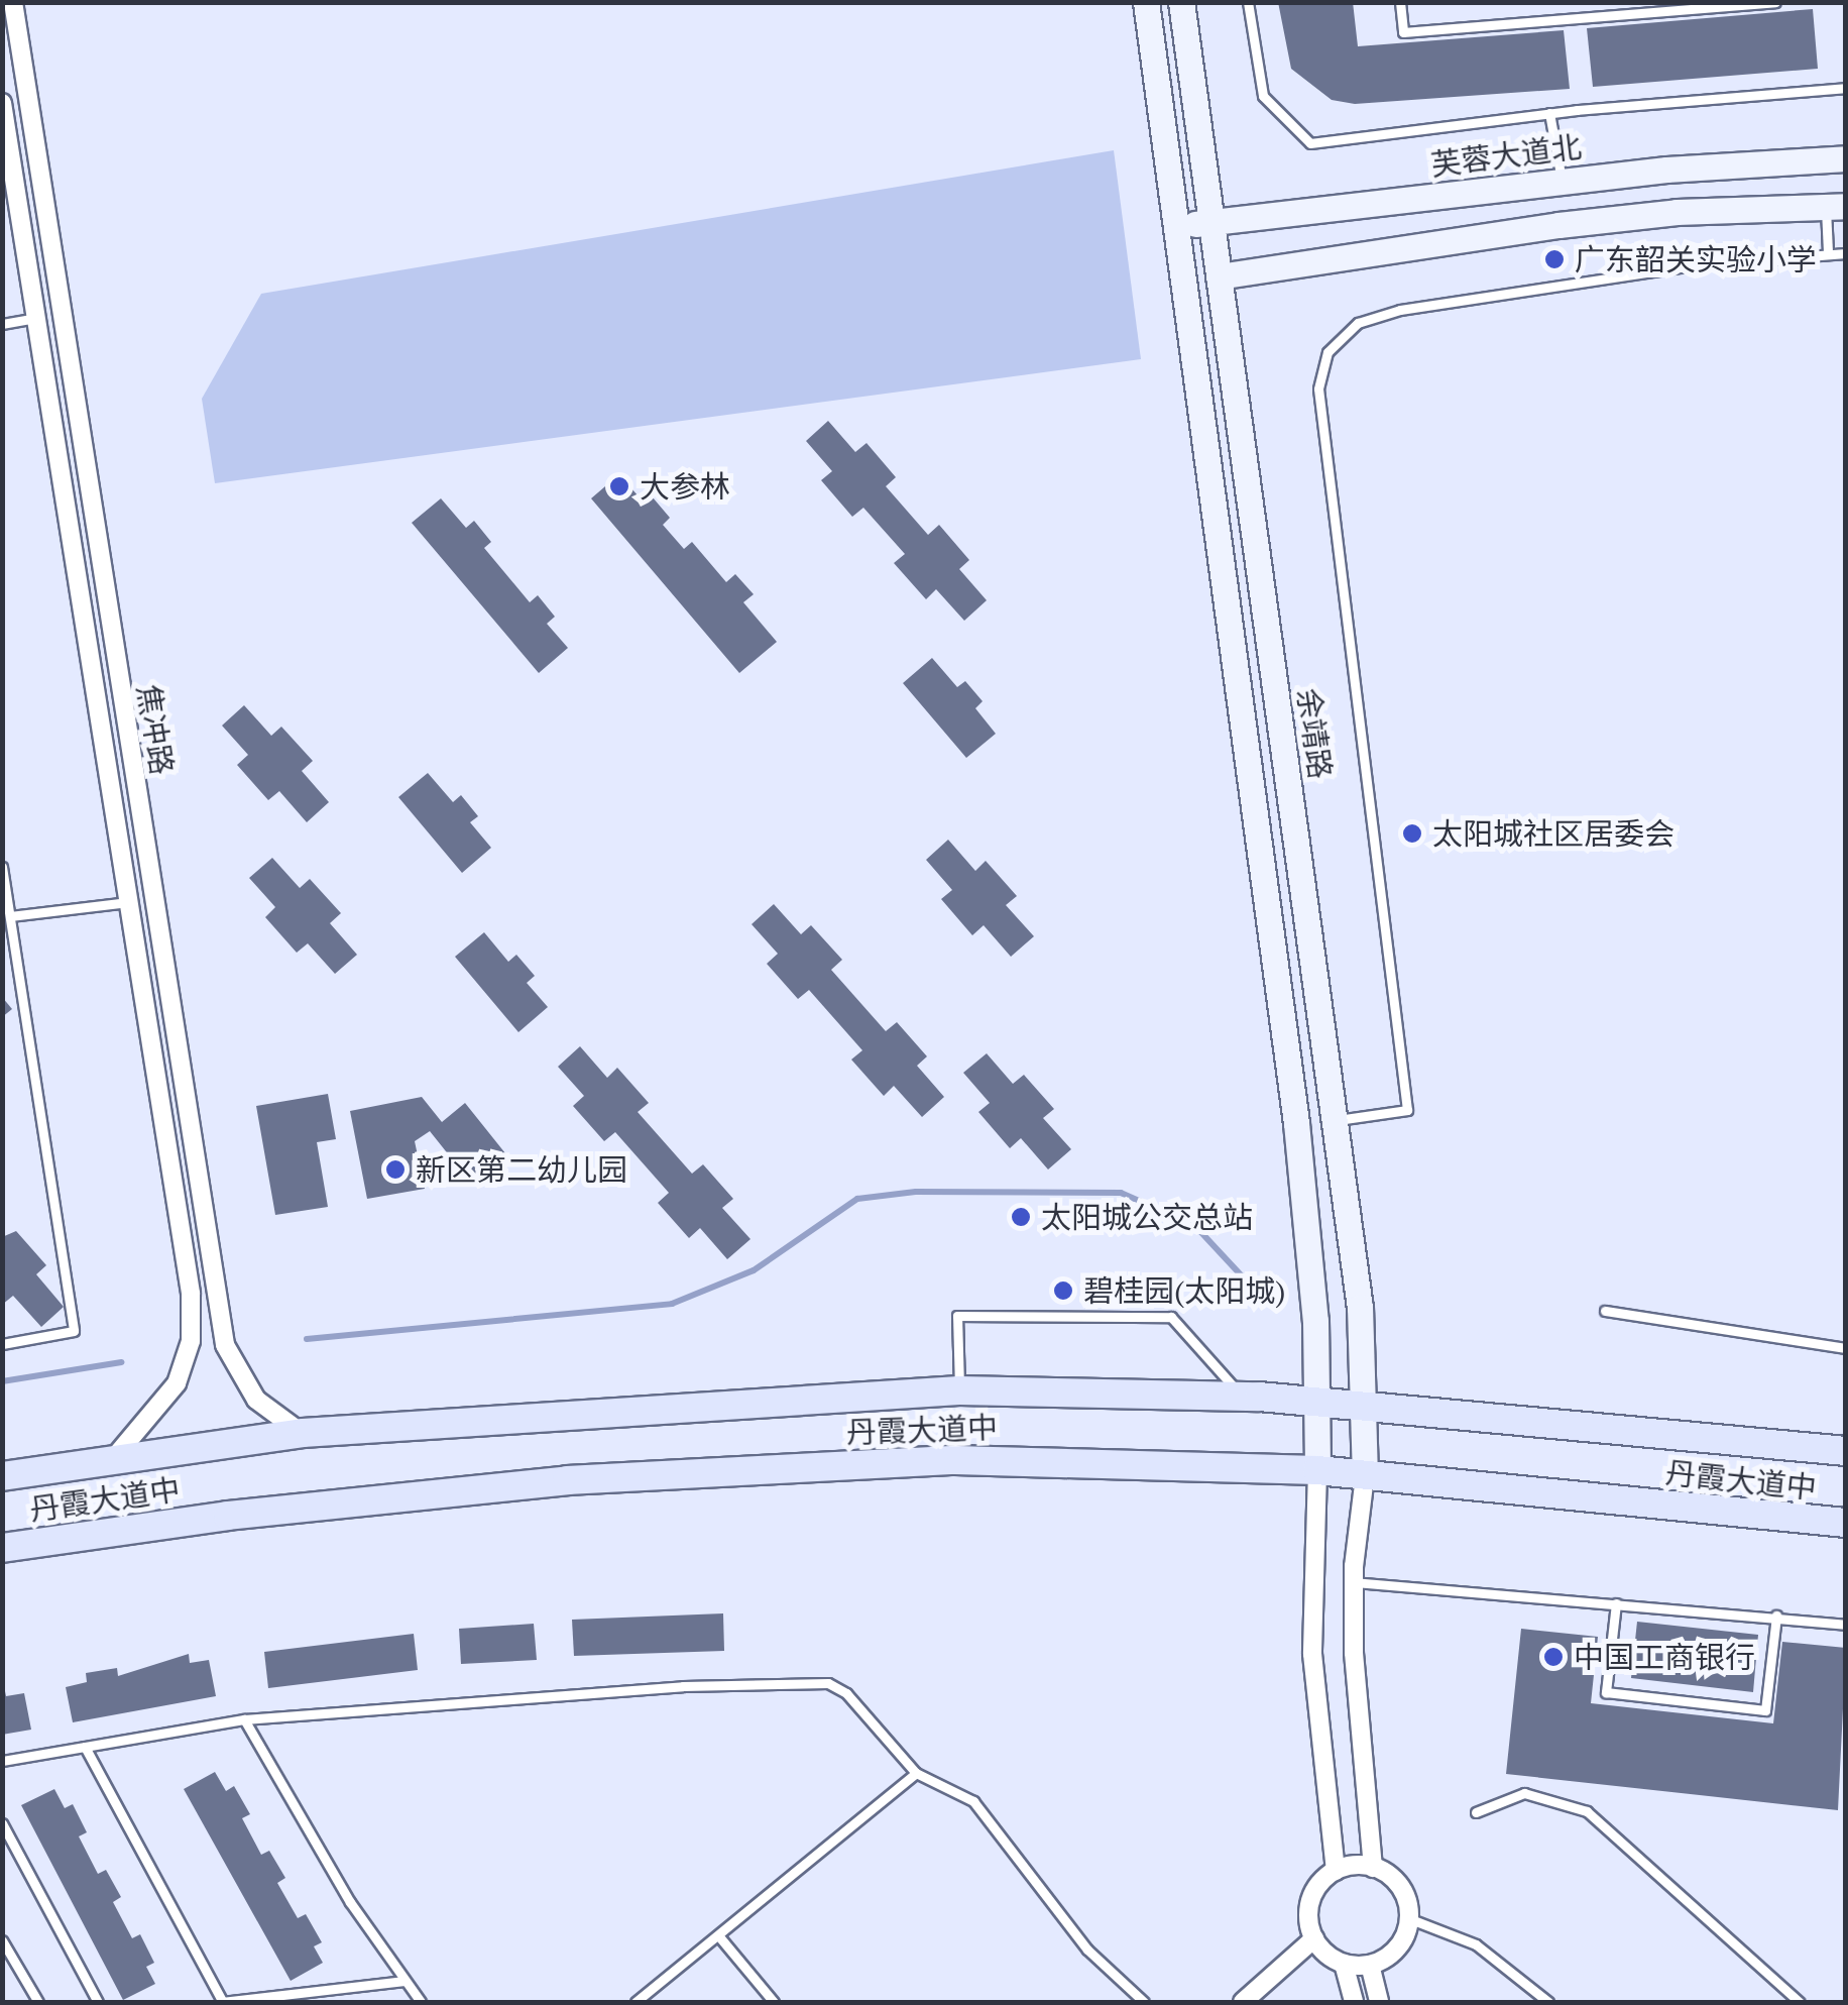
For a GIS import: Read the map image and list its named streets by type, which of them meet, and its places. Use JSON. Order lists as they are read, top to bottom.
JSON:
{
  "streets": {
    "main road": ["芙蓉大道北", "余靖路", "丹霞大道中"],
    "street": ["焦冲路"]
  },
  "crossings": [
    ["芙蓉大道北", "余靖路"],
    ["焦冲路", "丹霞大道中"],
    ["余靖路", "丹霞大道中"]
  ],
  "places": [
    "广东韶关实验小学",
    "大参林",
    "太阳城社区居委会",
    "新区第二幼儿园",
    "太阳城公交总站",
    "碧桂园(太阳城)",
    "中国工商银行"
  ]
}
